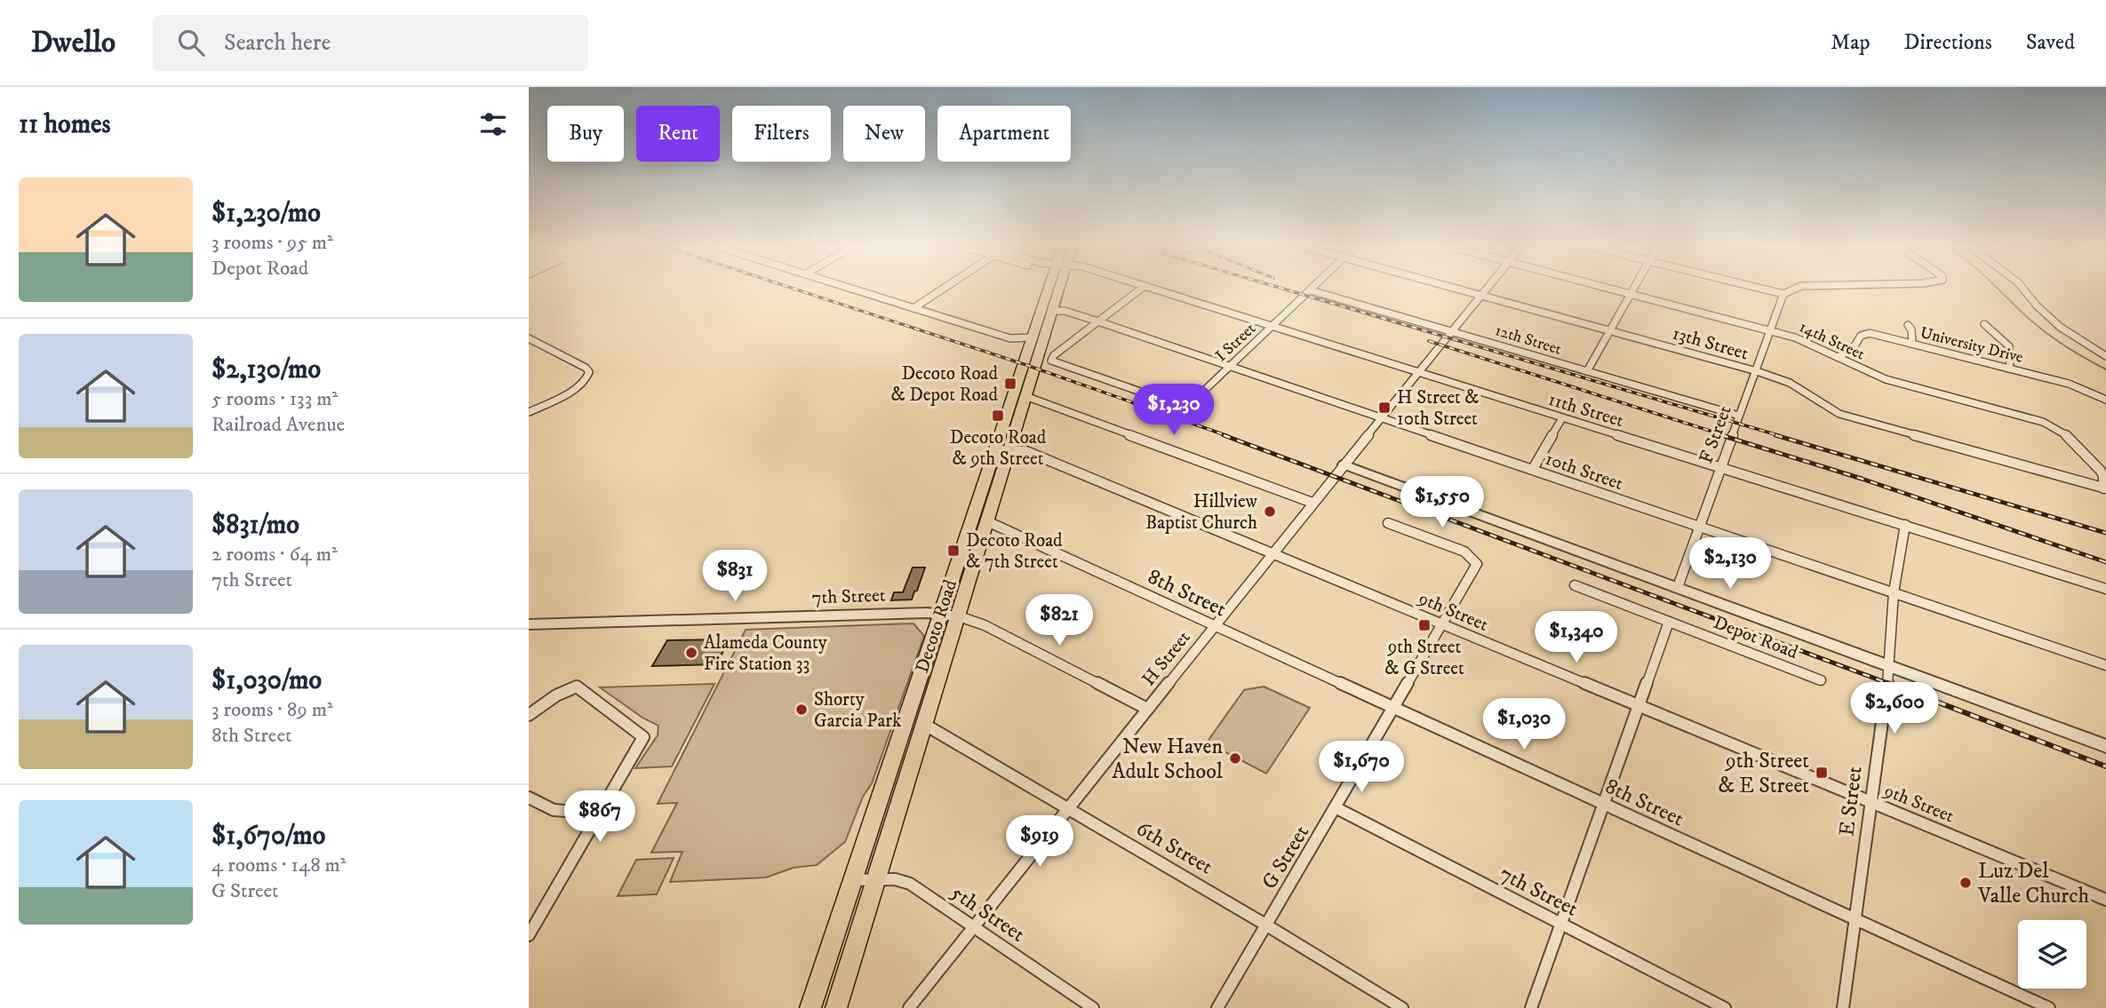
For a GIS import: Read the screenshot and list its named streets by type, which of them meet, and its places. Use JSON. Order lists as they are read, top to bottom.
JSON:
{
  "streets": {
    "main road": ["Decoto Road"],
    "street": [
      "12th Street",
      "14th Street",
      "I Street",
      "13th Street",
      "University Drive",
      "11th Street",
      "F Street",
      "10th Street",
      "8th Street",
      "7th Street",
      "9th Street",
      "Depot Road",
      "H Street",
      "E Street",
      "6th Street",
      "G Street",
      "5th Street"
    ]
  },
  "crossings": [
    ["12th Street", "I Street"],
    ["12th Street", "F Street"],
    ["12th Street", "H Street"],
    ["14th Street", "13th Street"],
    ["14th Street", "University Drive"],
    ["14th Street", "F Street"],
    ["I Street", "11th Street"],
    ["I Street", "10th Street"],
    ["13th Street", "F Street"],
    ["13th Street", "H Street"],
    ["11th Street", "F Street"],
    ["11th Street", "H Street"],
    ["11th Street", "E Street"],
    ["F Street", "10th Street"],
    ["10th Street", "Decoto Road"],
    ["10th Street", "H Street"],
    ["10th Street", "E Street"],
    ["8th Street", "Decoto Road"],
    ["8th Street", "H Street"],
    ["8th Street", "E Street"],
    ["8th Street", "G Street"],
    ["7th Street", "Decoto Road"],
    ["7th Street", "H Street"],
    ["7th Street", "G Street"],
    ["9th Street", "Decoto Road"],
    ["9th Street", "H Street"],
    ["9th Street", "E Street"],
    ["9th Street", "G Street"],
    ["Decoto Road", "6th Street"],
    ["Decoto Road", "5th Street"],
    ["H Street", "6th Street"],
    ["H Street", "5th Street"],
    ["6th Street", "G Street"]
  ],
  "places": {
    "transit": [
      "Decoto Road & Depot Road",
      "H Street & 10th Street",
      "Decoto Road & 9th Street",
      "Decoto Road & 7th Street",
      "9th Street & G Street",
      "9th Street & E Street"
    ],
    "other": [
      "Hillview Baptist Church",
      "Alameda County Fire Station 33",
      "Shorty Garcia Park",
      "New Haven Adult School",
      "Luz Del Valle Church"
    ]
  },
  "page": {
    "header": "Dwello",
    "search": "Search here",
    "nav": ["Map", "Directions", "Saved"],
    "heading": "11 homes",
    "chip": [
      "Buy",
      "Rent",
      "Filters",
      "New",
      "Apartment"
    ],
    "list": [
      {
        "name": "$1,230/mo",
        "note": "3 rooms · 95 m² · Depot Road"
      },
      {
        "name": "$2,130/mo",
        "note": "5 rooms · 133 m² · Railroad Avenue"
      },
      {
        "name": "$831/mo",
        "note": "2 rooms · 64 m² · 7th Street"
      },
      {
        "name": "$1,030/mo",
        "note": "3 rooms · 89 m² · 8th Street"
      },
      {
        "name": "$1,670/mo",
        "note": "4 rooms · 148 m² · G Street"
      }
    ],
    "price": [
      "$1,230",
      "$1,550",
      "$2,130",
      "$831",
      "$821",
      "$1,340",
      "$2,600",
      "$1,030",
      "$1,670",
      "$867",
      "$919"
    ]
  }
}
